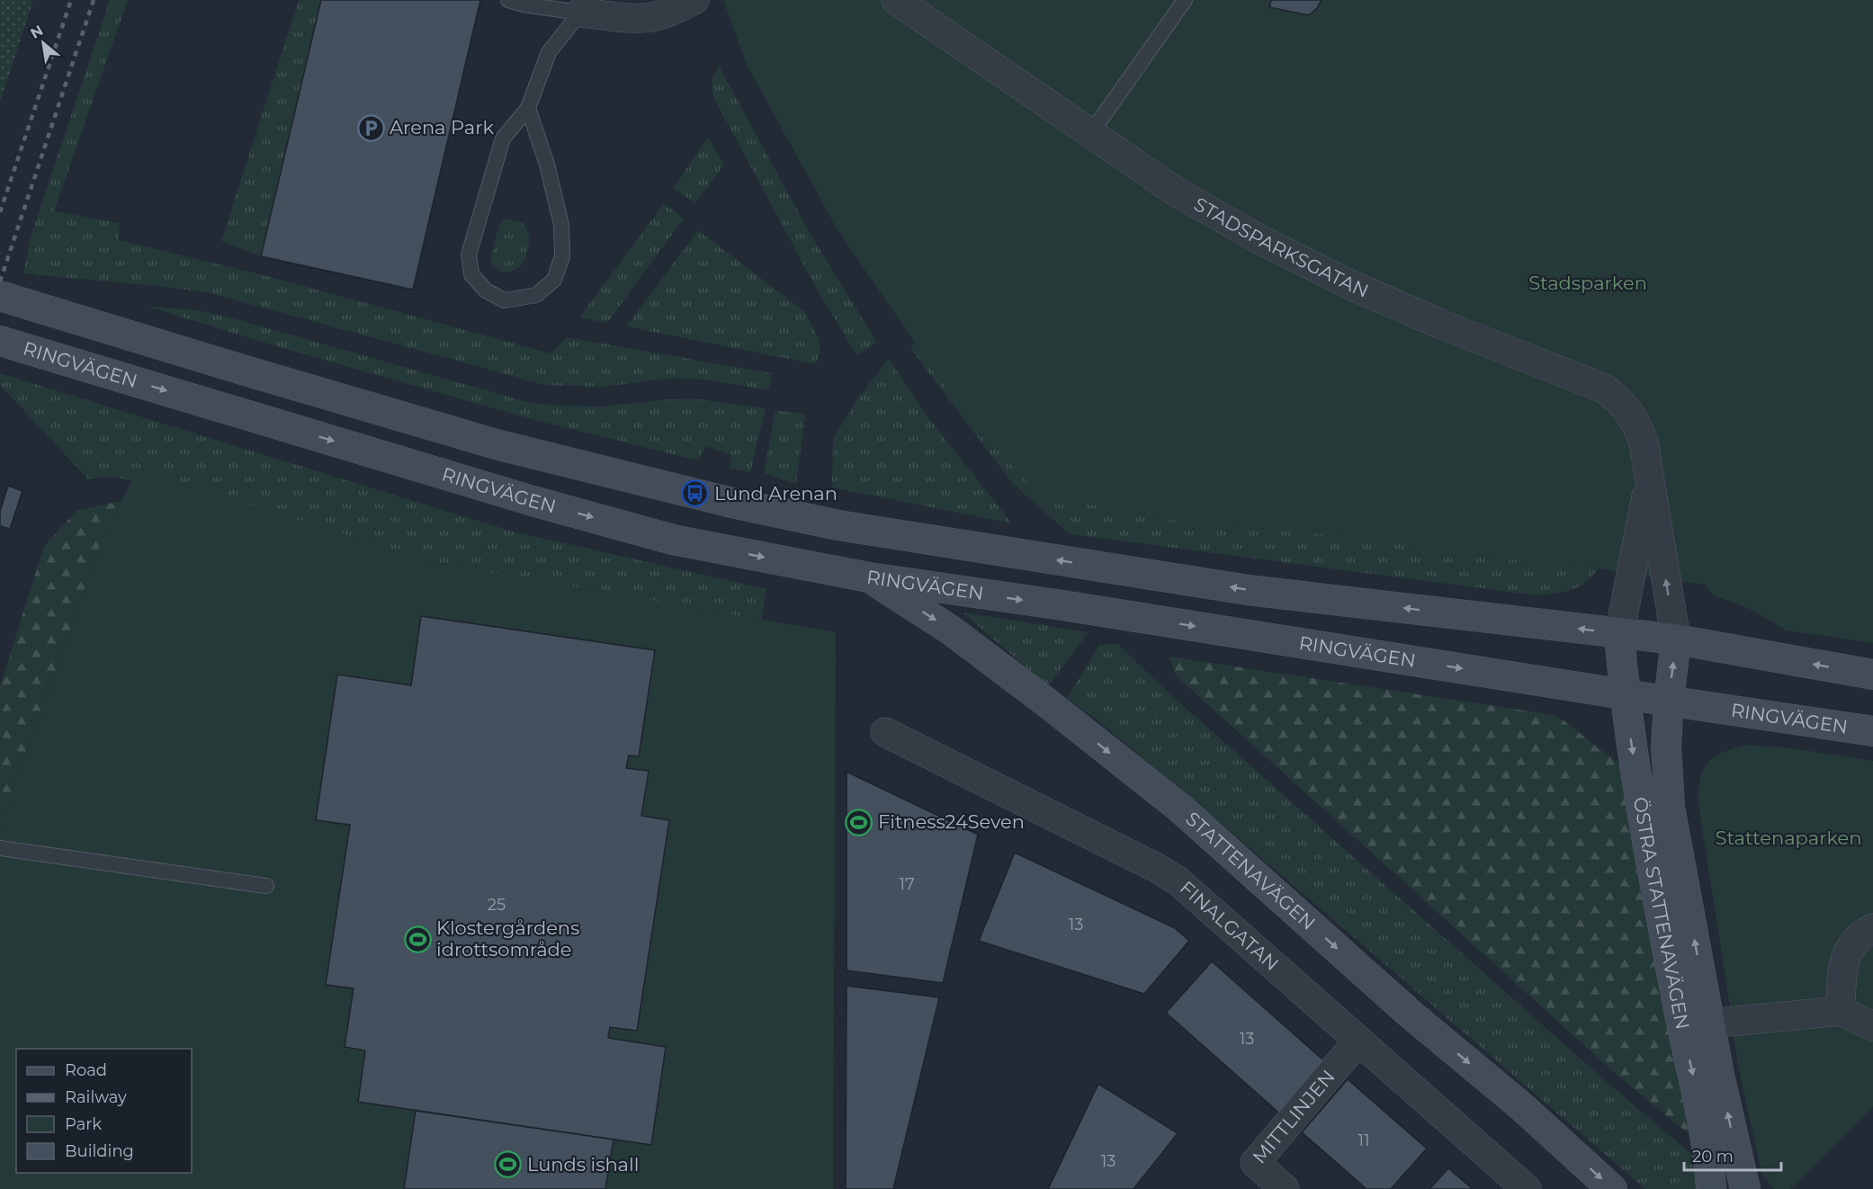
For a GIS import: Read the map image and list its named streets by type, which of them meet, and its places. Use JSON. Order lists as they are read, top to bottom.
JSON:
{
  "streets": {
    "main road": ["RINGVÄGEN", "STATTENAVÄGEN", "ÖSTRA STATTENAVÄGEN"],
    "street": ["STADSPARKSGATAN", "FINALGATAN", "MITTLINJEN"]
  },
  "crossings": [
    ["STADSPARKSGATAN", "ÖSTRA STATTENAVÄGEN"],
    ["RINGVÄGEN", "STATTENAVÄGEN"],
    ["RINGVÄGEN", "ÖSTRA STATTENAVÄGEN"],
    ["FINALGATAN", "MITTLINJEN"]
  ],
  "one_way": ["STATTENAVÄGEN"],
  "parks": ["Stadsparken", "Stattenaparken"],
  "places": {
    "parking": ["Arena Park"],
    "bus stop": ["Lund Arenan"],
    "sports": ["Fitness24Seven", "Klostergårdens idrottsområde", "Lunds ishall"]
  },
  "house_numbers": [
    "17",
    "25",
    "13",
    "13",
    "11",
    "13"
  ],
  "legend": [
    "Road",
    "Railway",
    "Park",
    "Building"
  ],
  "scale_bar": "20 m",
  "north": "top left"
}
